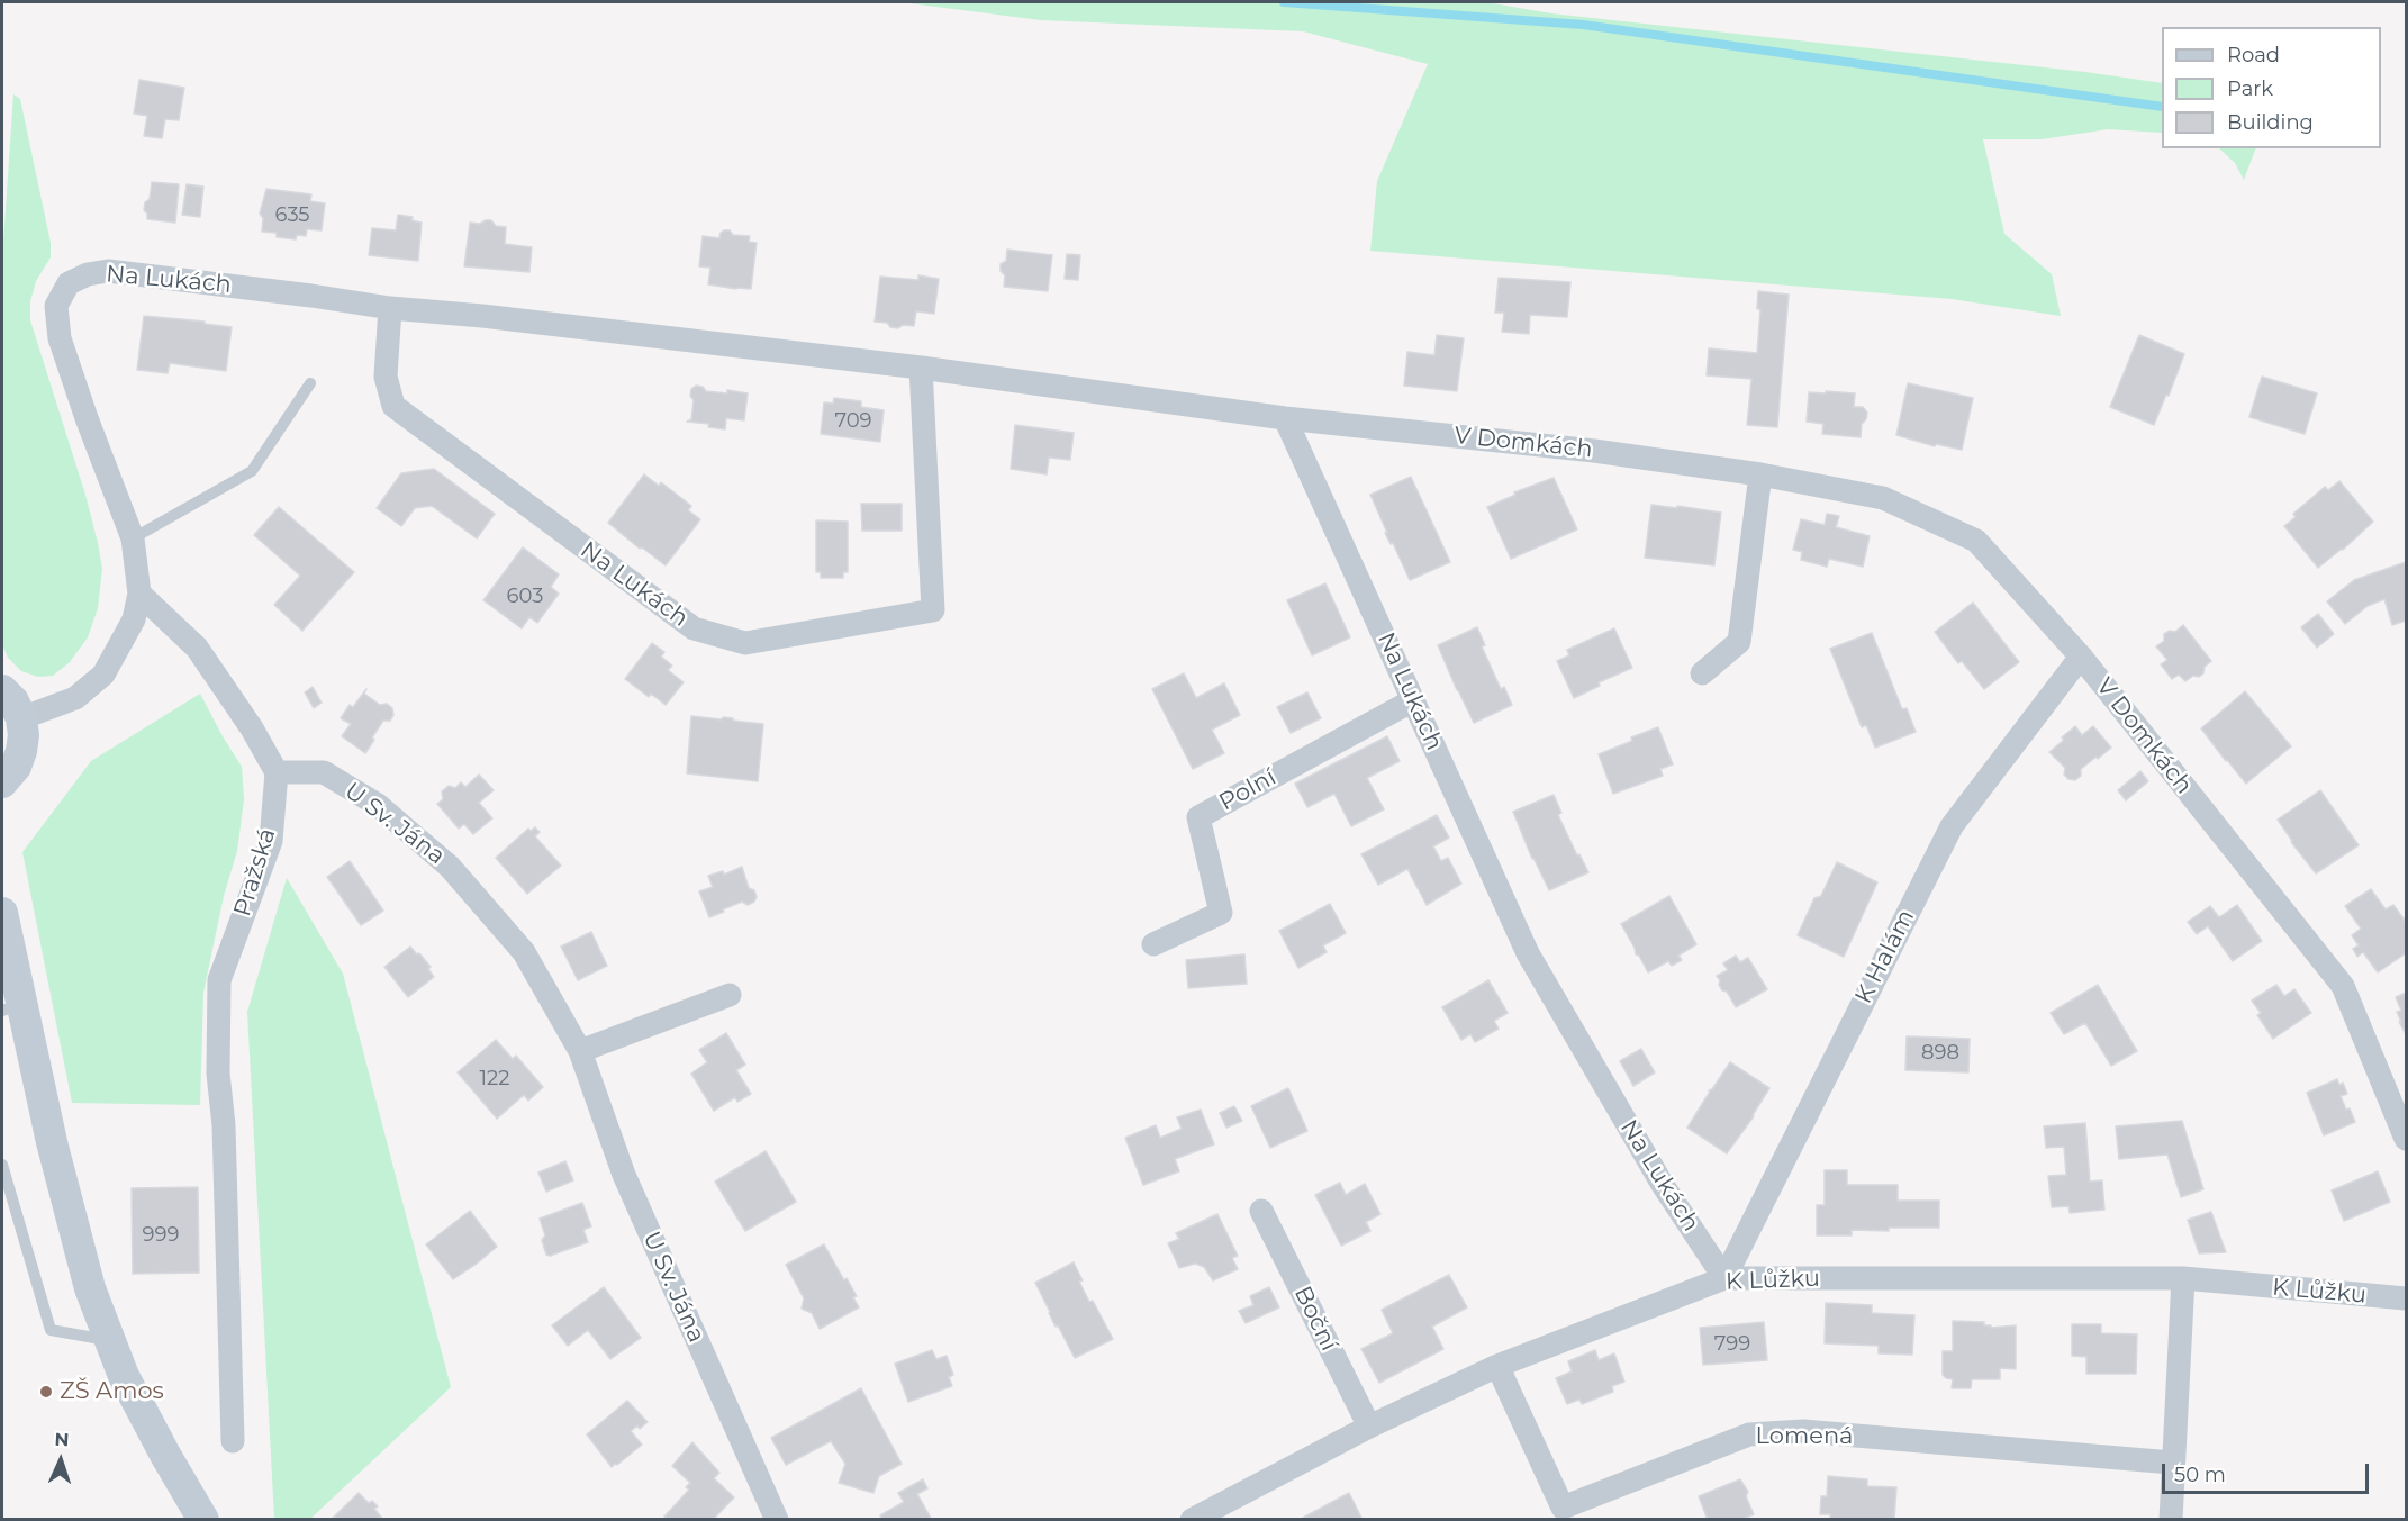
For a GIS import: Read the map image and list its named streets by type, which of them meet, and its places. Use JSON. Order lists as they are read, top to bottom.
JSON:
{
  "streets": {
    "street": [
      "Na Lukách",
      "V Domkách",
      "Polní",
      "U Sv. Jána",
      "Pražská",
      "K Halám",
      "K Lůžku",
      "Boční",
      "Lomená"
    ]
  },
  "crossings": [
    ["Na Lukách", "V Domkách"],
    ["Na Lukách", "Polní"],
    ["Na Lukách", "K Halám"],
    ["Na Lukách", "K Lůžku"],
    ["V Domkách", "K Halám"],
    ["U Sv. Jána", "Pražská"],
    ["K Halám", "K Lůžku"],
    ["K Lůžku", "Boční"],
    ["K Lůžku", "Lomená"]
  ],
  "places": ["ZŠ Amos"],
  "house_numbers": [
    "635",
    "709",
    "603",
    "898",
    "122",
    "999",
    "799"
  ],
  "legend": ["Road", "Park", "Building"],
  "scale_bar": "50 m",
  "north": "top"
}
